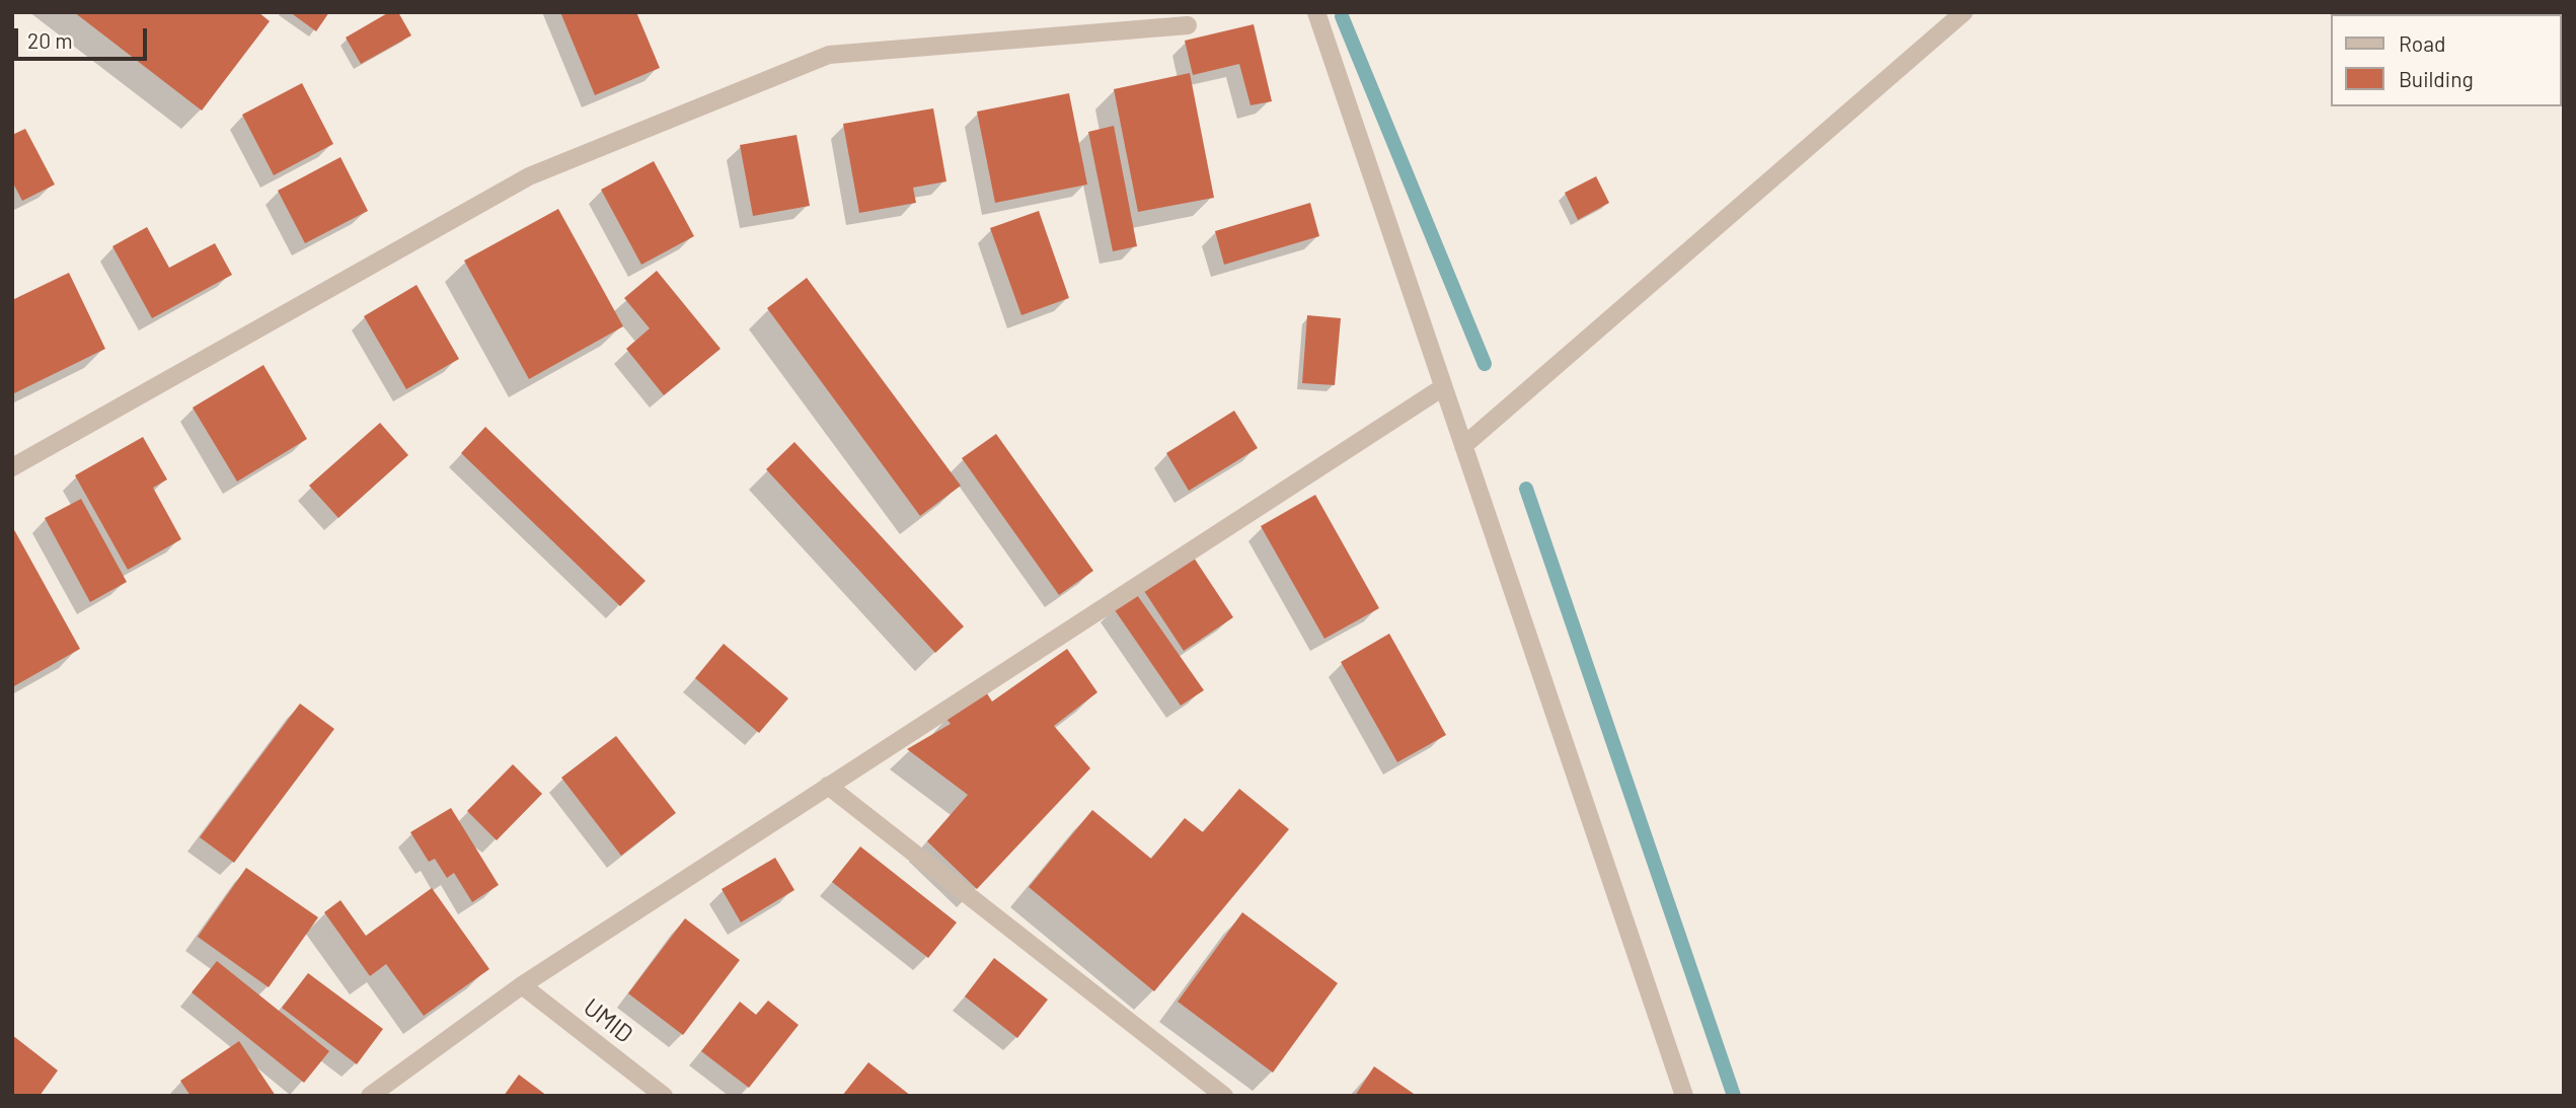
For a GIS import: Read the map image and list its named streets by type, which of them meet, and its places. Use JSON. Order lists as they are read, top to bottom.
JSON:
{
  "streets": {
    "street": ["UMID"]
  },
  "legend": ["Road", "Building"],
  "scale_bar": "20 m"
}
